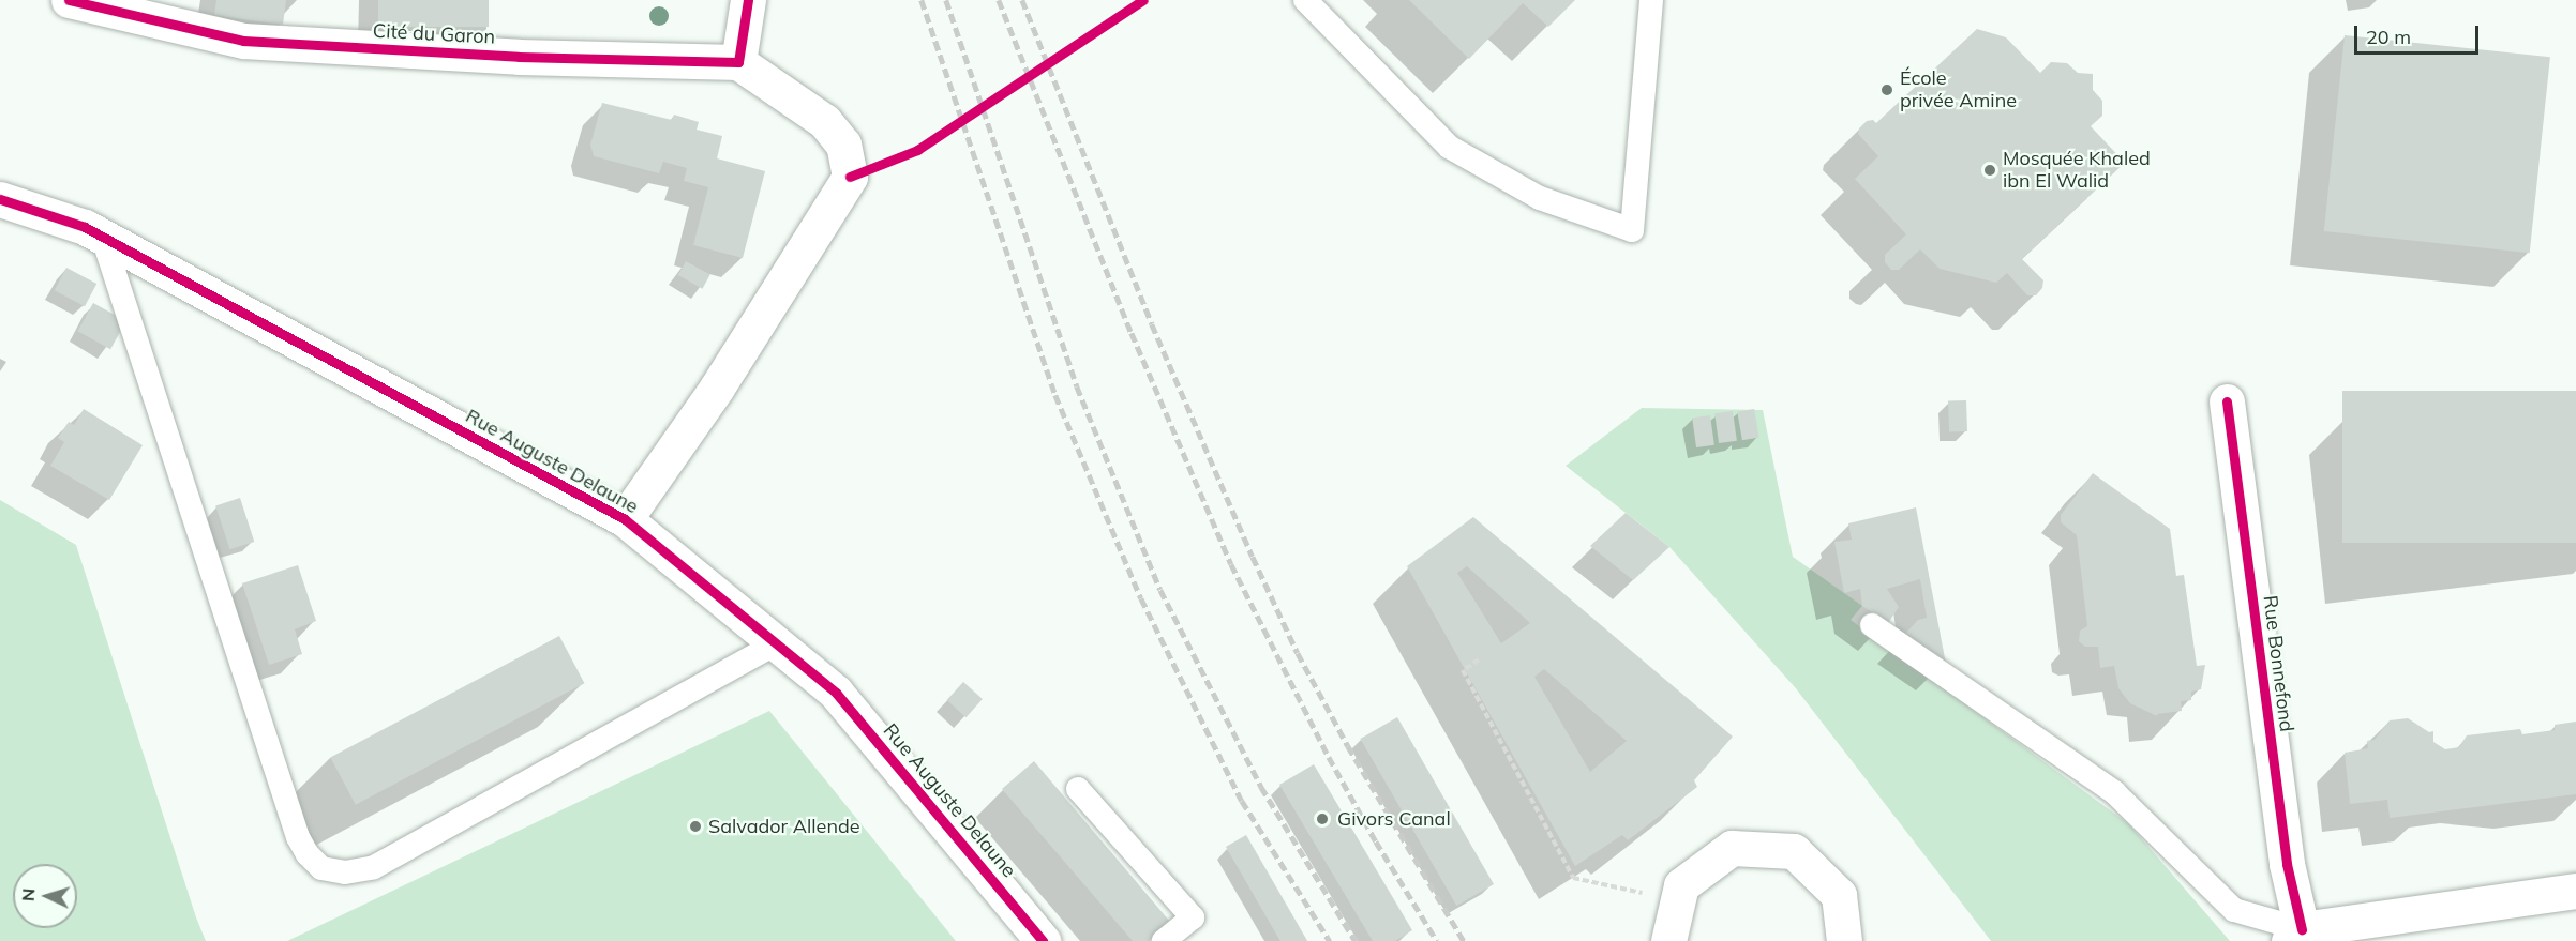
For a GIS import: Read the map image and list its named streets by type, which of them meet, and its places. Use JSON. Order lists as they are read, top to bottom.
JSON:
{
  "streets": {
    "street": ["Cité du Garon", "Rue Auguste Delaune", "Rue Bonnefond"]
  },
  "places": [
    "École privée Amine",
    "Mosquée Khaled ibn El Walid",
    "Givors Canal",
    "Salvador Allende"
  ],
  "scale_bar": "20 m",
  "north": "left"
}
